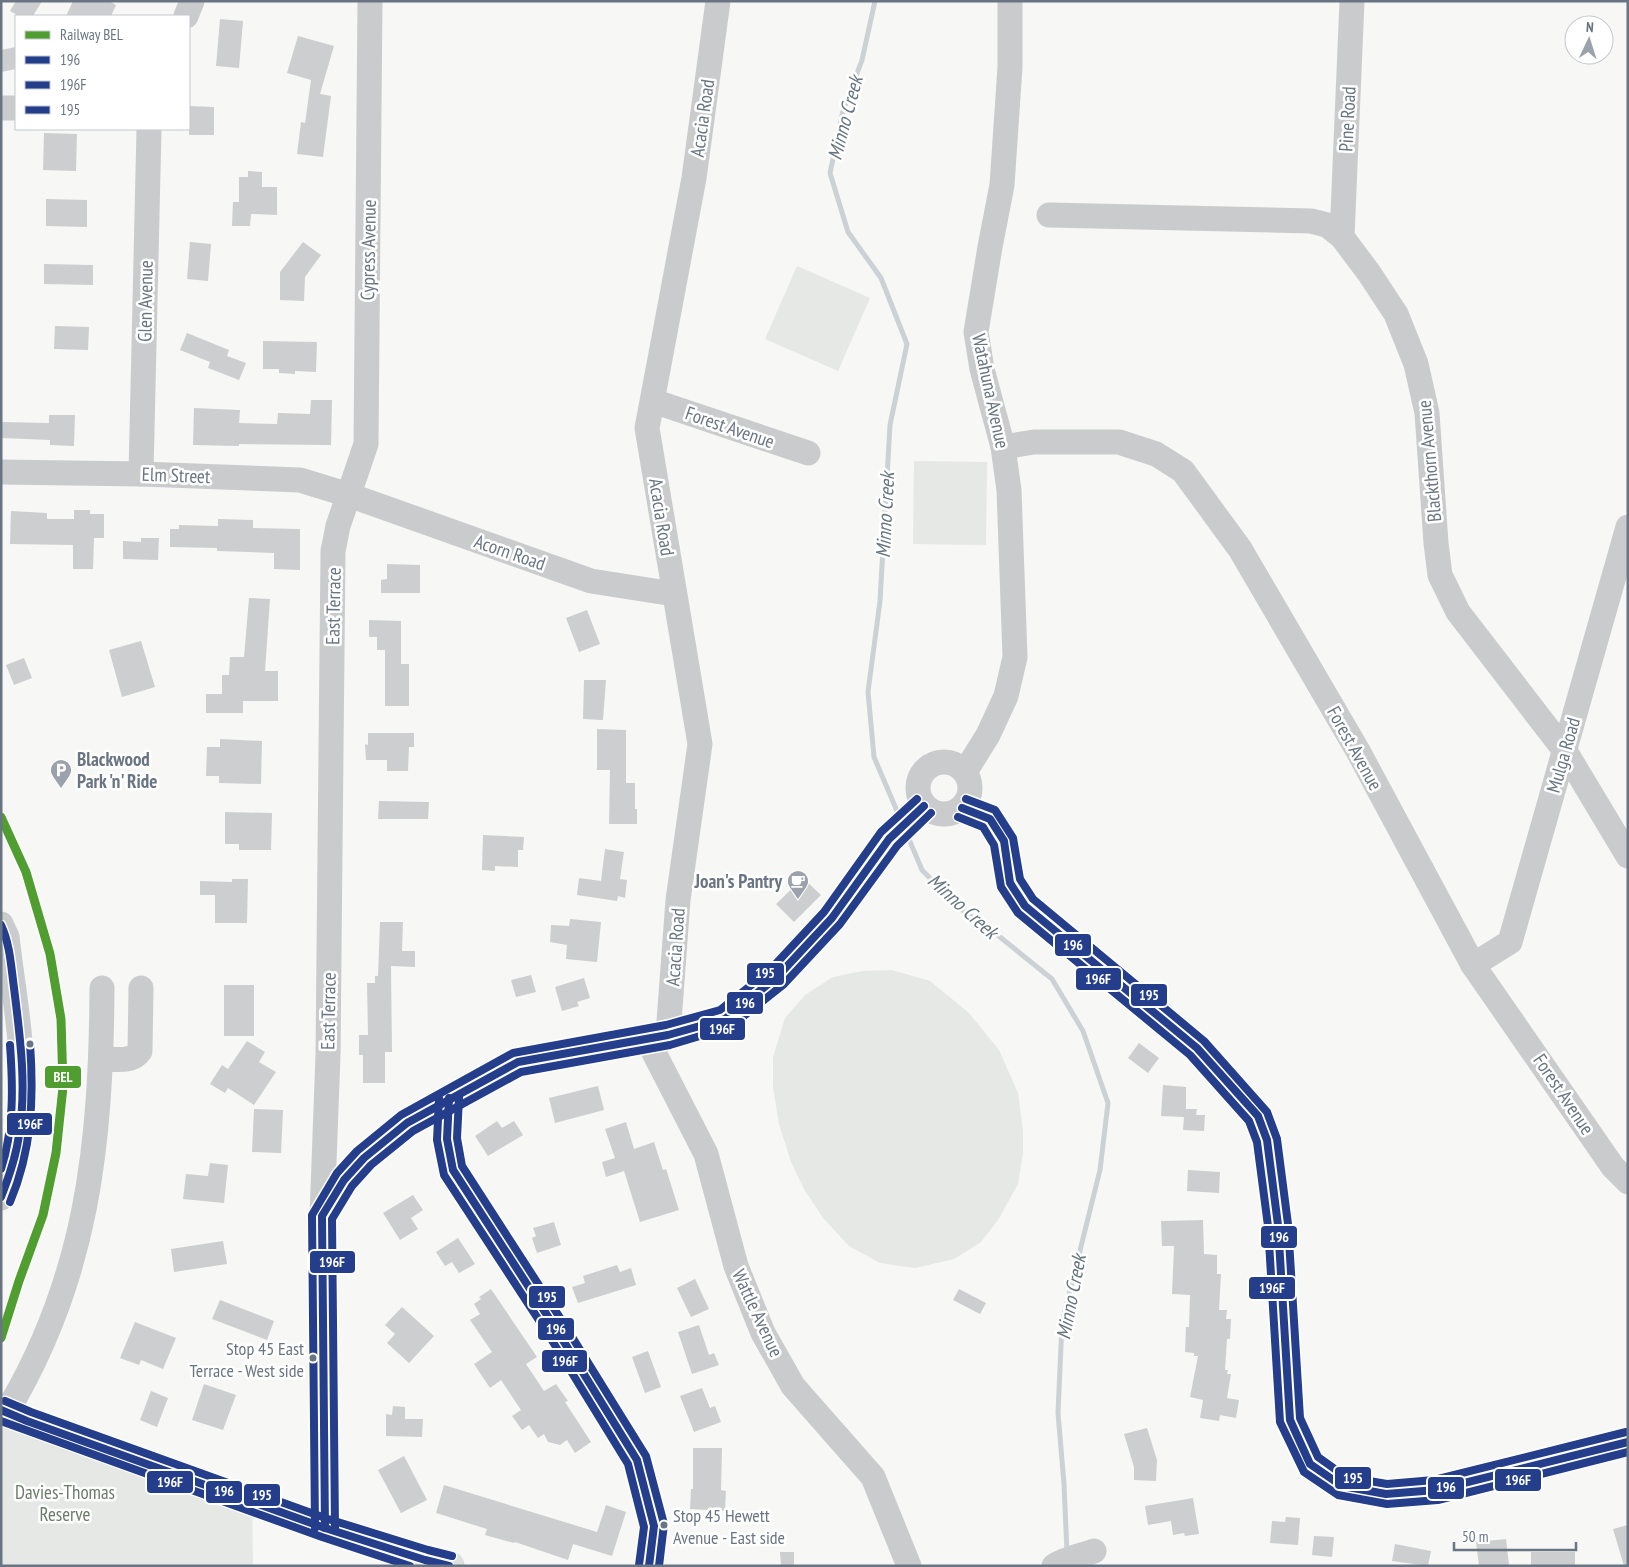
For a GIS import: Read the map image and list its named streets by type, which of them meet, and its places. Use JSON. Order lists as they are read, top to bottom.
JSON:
{
  "streets": {
    "street": [
      "Acacia Road",
      "Pine Road",
      "Cypress Avenue",
      "Glen Avenue",
      "Watahuna Avenue",
      "Forest Avenue",
      "Blackthorn Avenue",
      "Elm Street",
      "Acorn Road",
      "East Terrace",
      "Mulga Road",
      "Wattle Avenue"
    ]
  },
  "crossings": [
    ["Acacia Road", "Forest Avenue"],
    ["Acacia Road", "Acorn Road"],
    ["Acacia Road", "Wattle Avenue"],
    ["Pine Road", "Blackthorn Avenue"],
    ["Cypress Avenue", "Elm Street"],
    ["Cypress Avenue", "Acorn Road"],
    ["Cypress Avenue", "East Terrace"],
    ["Glen Avenue", "Elm Street"],
    ["Watahuna Avenue", "Forest Avenue"],
    ["Forest Avenue", "Mulga Road"],
    ["Blackthorn Avenue", "Mulga Road"],
    ["Elm Street", "Acorn Road"],
    ["Elm Street", "East Terrace"],
    ["Acorn Road", "East Terrace"]
  ],
  "water": ["Minno Creek"],
  "parks": ["Davies-Thomas Reserve"],
  "places": {
    "parking": ["Blackwood Park 'n' Ride"],
    "cafe": ["Joan's Pantry"],
    "other": ["Stop 45 East Terrace - West side", "Stop 45 Hewett Avenue - East side"]
  },
  "lines": [
    "transit line 195",
    "transit line 196",
    "transit line 196F",
    "rail line BEL"
  ],
  "legend": [
    "Railway BEL",
    "196",
    "196F",
    "195"
  ],
  "scale_bar": "50 m",
  "north": "top"
}
